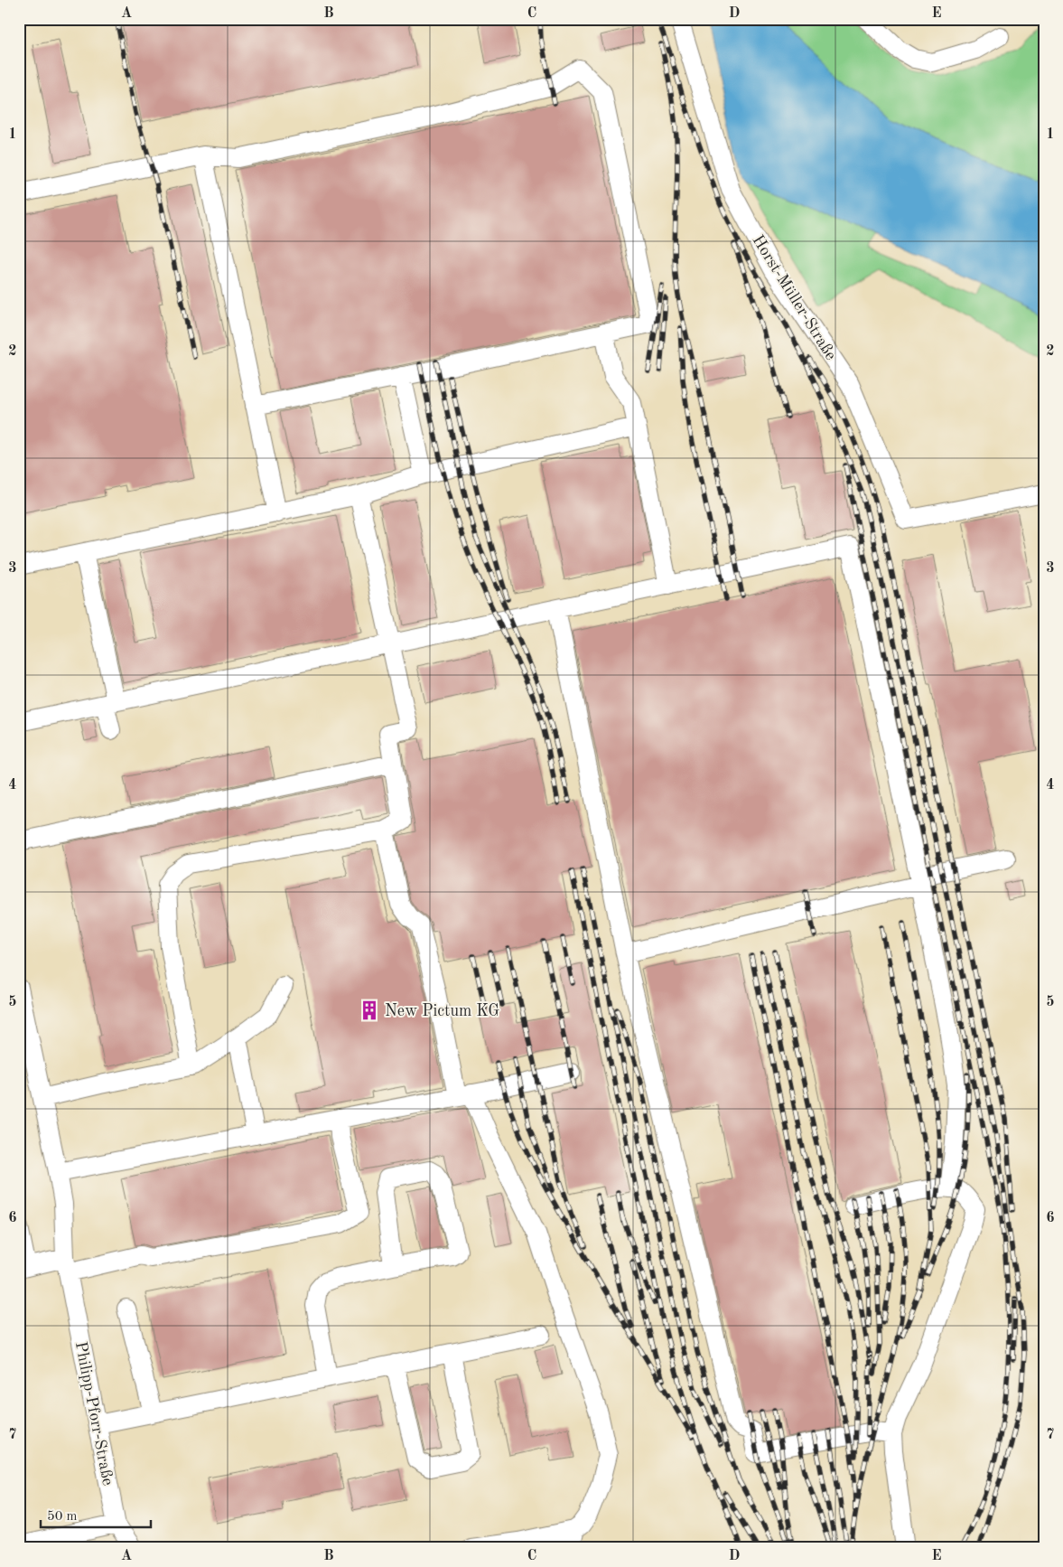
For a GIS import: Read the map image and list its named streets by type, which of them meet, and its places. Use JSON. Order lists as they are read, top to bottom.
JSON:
{
  "streets": {
    "street": ["Horst-Müller-Straße", "Philipp-Pforr-Straße"]
  },
  "places": {
    "building": ["New Pictum KG"]
  },
  "scale_bar": "50 m",
  "grid": {
    "columns": [
      "A",
      "B",
      "C",
      "D",
      "E"
    ],
    "rows": [
      "1",
      "2",
      "3",
      "4",
      "5",
      "6",
      "7"
    ]
  }
}
